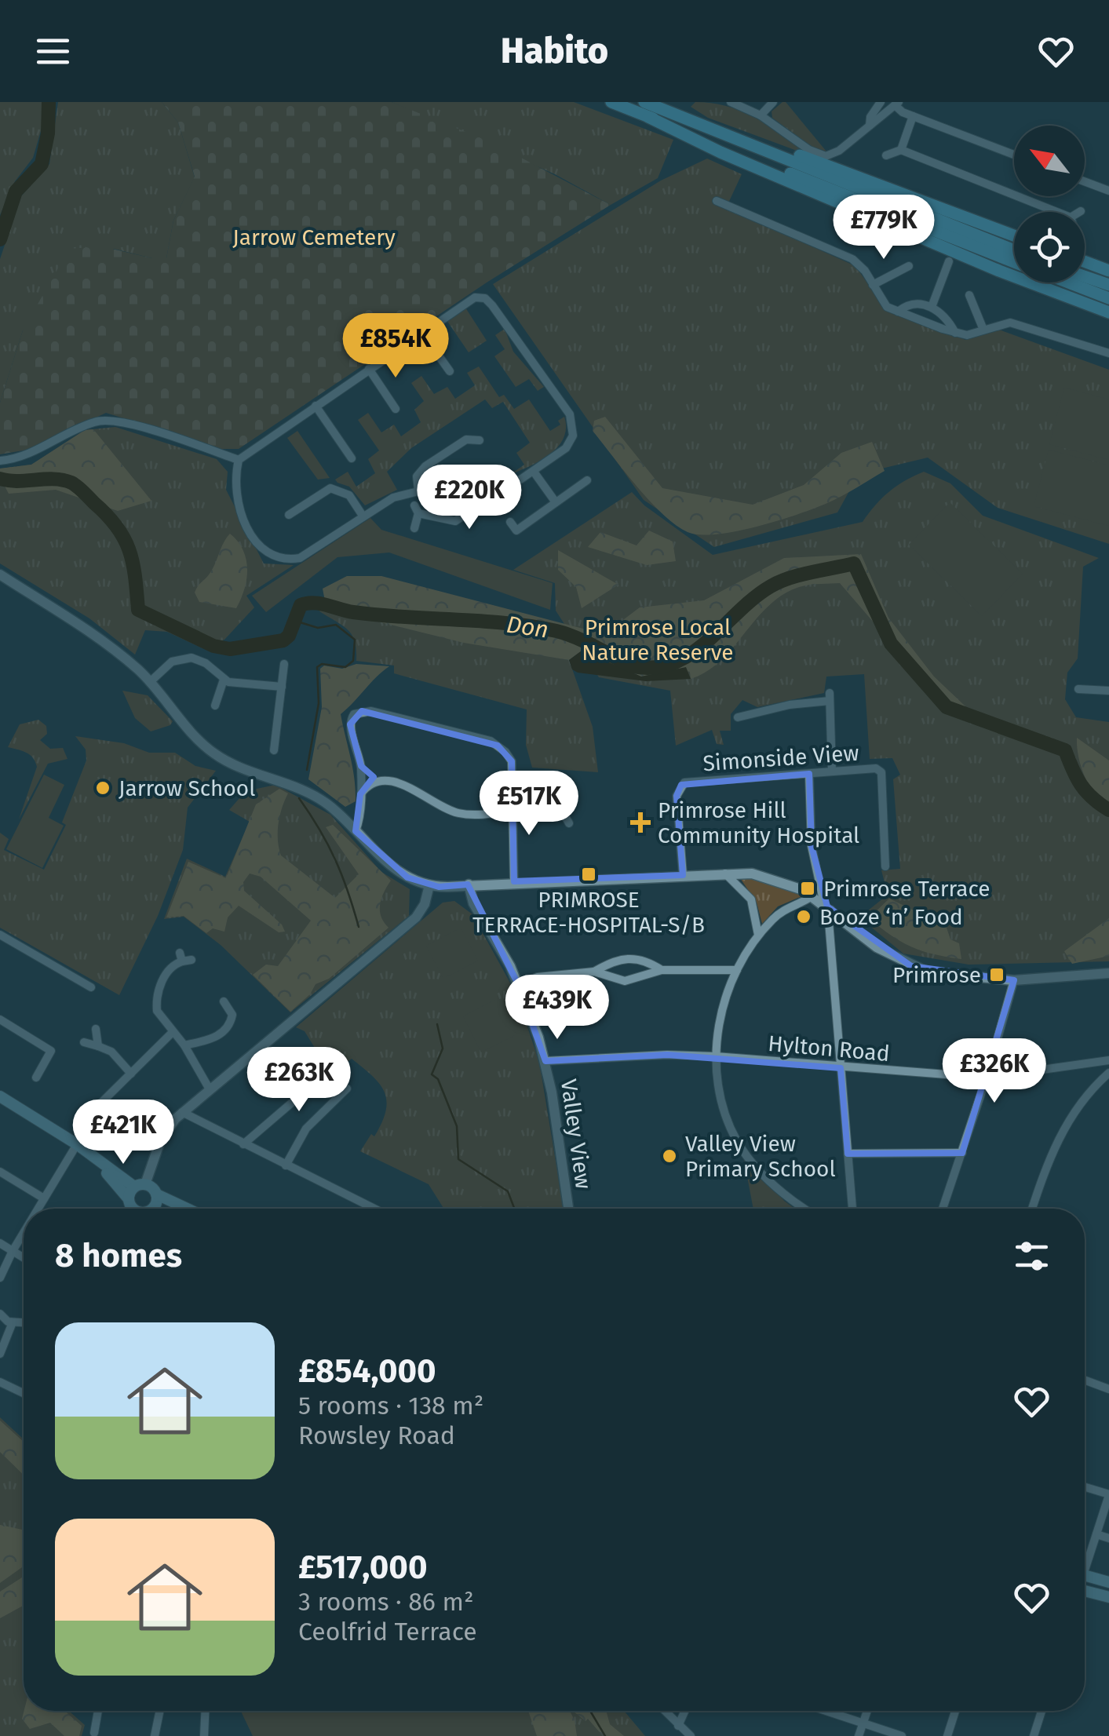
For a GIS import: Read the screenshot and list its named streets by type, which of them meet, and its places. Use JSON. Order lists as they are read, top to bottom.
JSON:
{
  "streets": {
    "street": ["Simonside View", "Hylton Road", "Valley View"]
  },
  "crossings": [
    ["Hylton Road", "Valley View"]
  ],
  "water": ["Don"],
  "parks": ["Jarrow Cemetery", "Primrose Local Nature Reserve"],
  "places": {
    "other": ["Jarrow School", "Booze ‘n’ Food", "Valley View Primary School"],
    "health": ["Primrose Hill Community Hospital"],
    "transit": ["PRIMROSE TERRACE-HOSPITAL-S/B", "Primrose Terrace", "Primrose"]
  },
  "north": "top left",
  "page": {
    "header": "Habito",
    "price": [
      "£779K",
      "£854K",
      "£220K",
      "£517K",
      "£439K",
      "£326K",
      "£263K",
      "£421K"
    ],
    "heading": "8 homes",
    "list": [
      {
        "name": "£854,000",
        "note": "5 rooms · 138 m² · Rowsley Road"
      },
      {
        "name": "£517,000",
        "note": "3 rooms · 86 m² · Ceolfrid Terrace"
      }
    ]
  }
}
